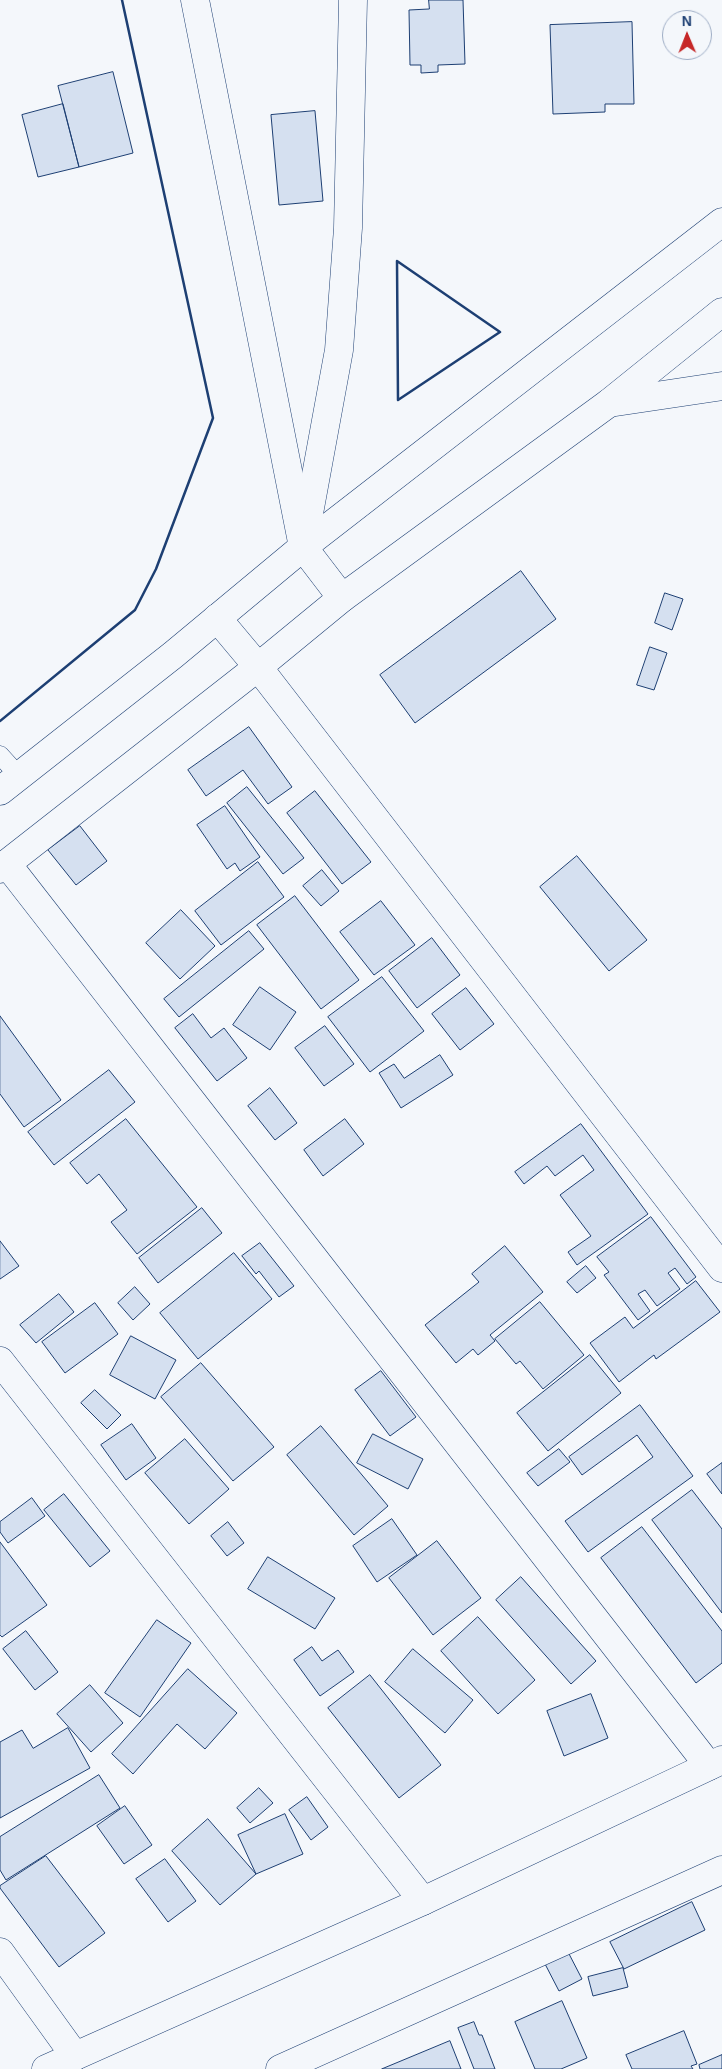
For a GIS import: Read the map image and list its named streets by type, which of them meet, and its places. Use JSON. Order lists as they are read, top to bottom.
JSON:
{
  "north": "top"
}
